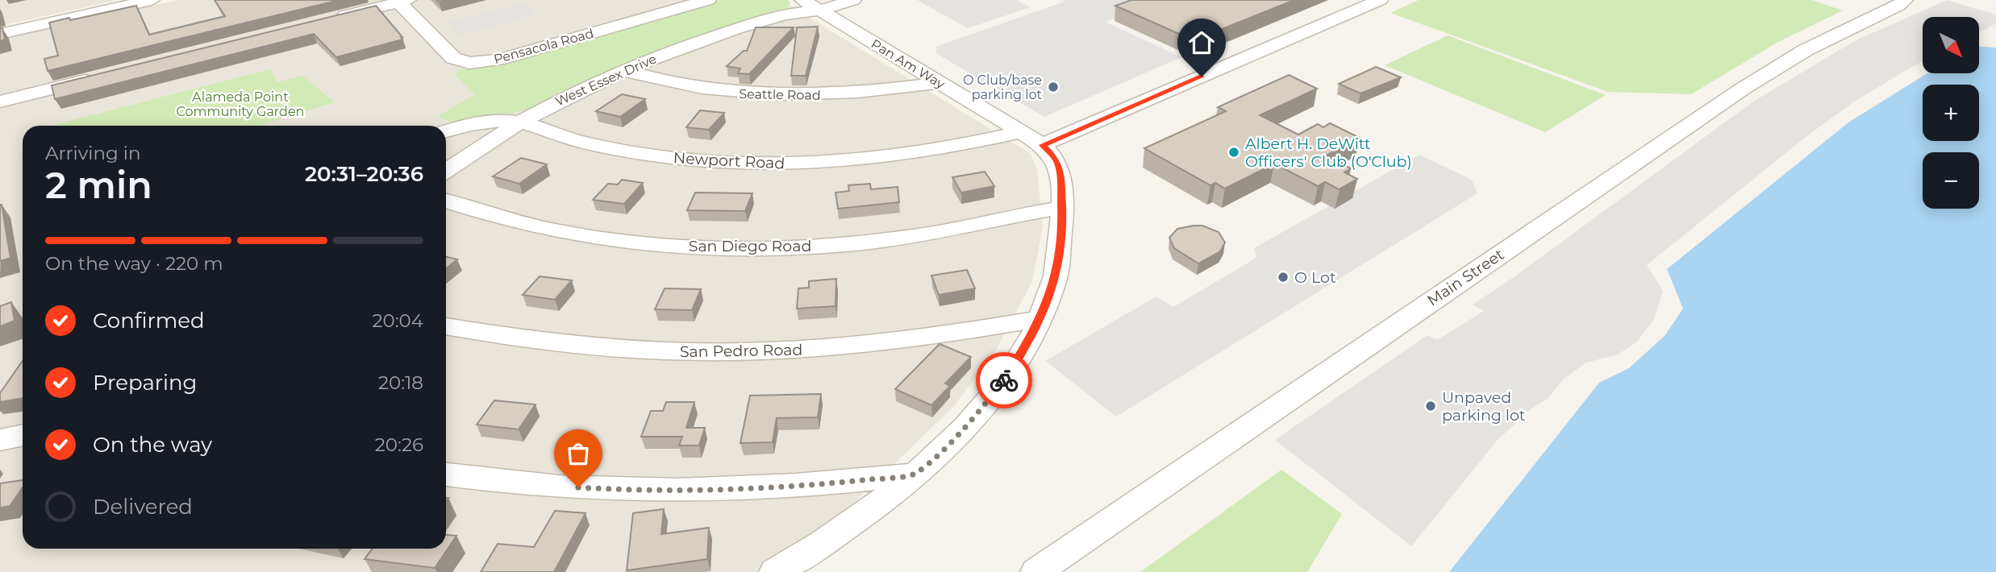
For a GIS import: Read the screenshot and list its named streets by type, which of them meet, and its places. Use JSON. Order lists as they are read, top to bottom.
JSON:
{
  "streets": {
    "street": [
      "Pensacola Road",
      "Pan Am Way",
      "West Essex Drive",
      "Seattle Road",
      "Newport Road",
      "San Diego Road",
      "Main Street",
      "San Pedro Road"
    ]
  },
  "crossings": [
    ["Pan Am Way", "West Essex Drive"],
    ["Pan Am Way", "Seattle Road"],
    ["Pan Am Way", "Newport Road"],
    ["West Essex Drive", "Seattle Road"],
    ["West Essex Drive", "Newport Road"]
  ],
  "parks": ["Alameda Point Community Garden"],
  "places": [
    "O Club/base parking lot",
    "Albert H. DeWitt Officers' Club (O'Club)",
    "O Lot",
    "Unpaved parking lot"
  ],
  "north": "bottom right",
  "page": {
    "map_buttons": ["+", "−"],
    "heading": ["2 min", "Arriving in", "20:31–20:36"],
    "bar": "On the way · 220 m",
    "list": [
      ["Confirmed", "20:04"],
      ["Preparing", "20:18"],
      ["On the way", "20:26"],
      "Delivered"
    ]
  }
}
